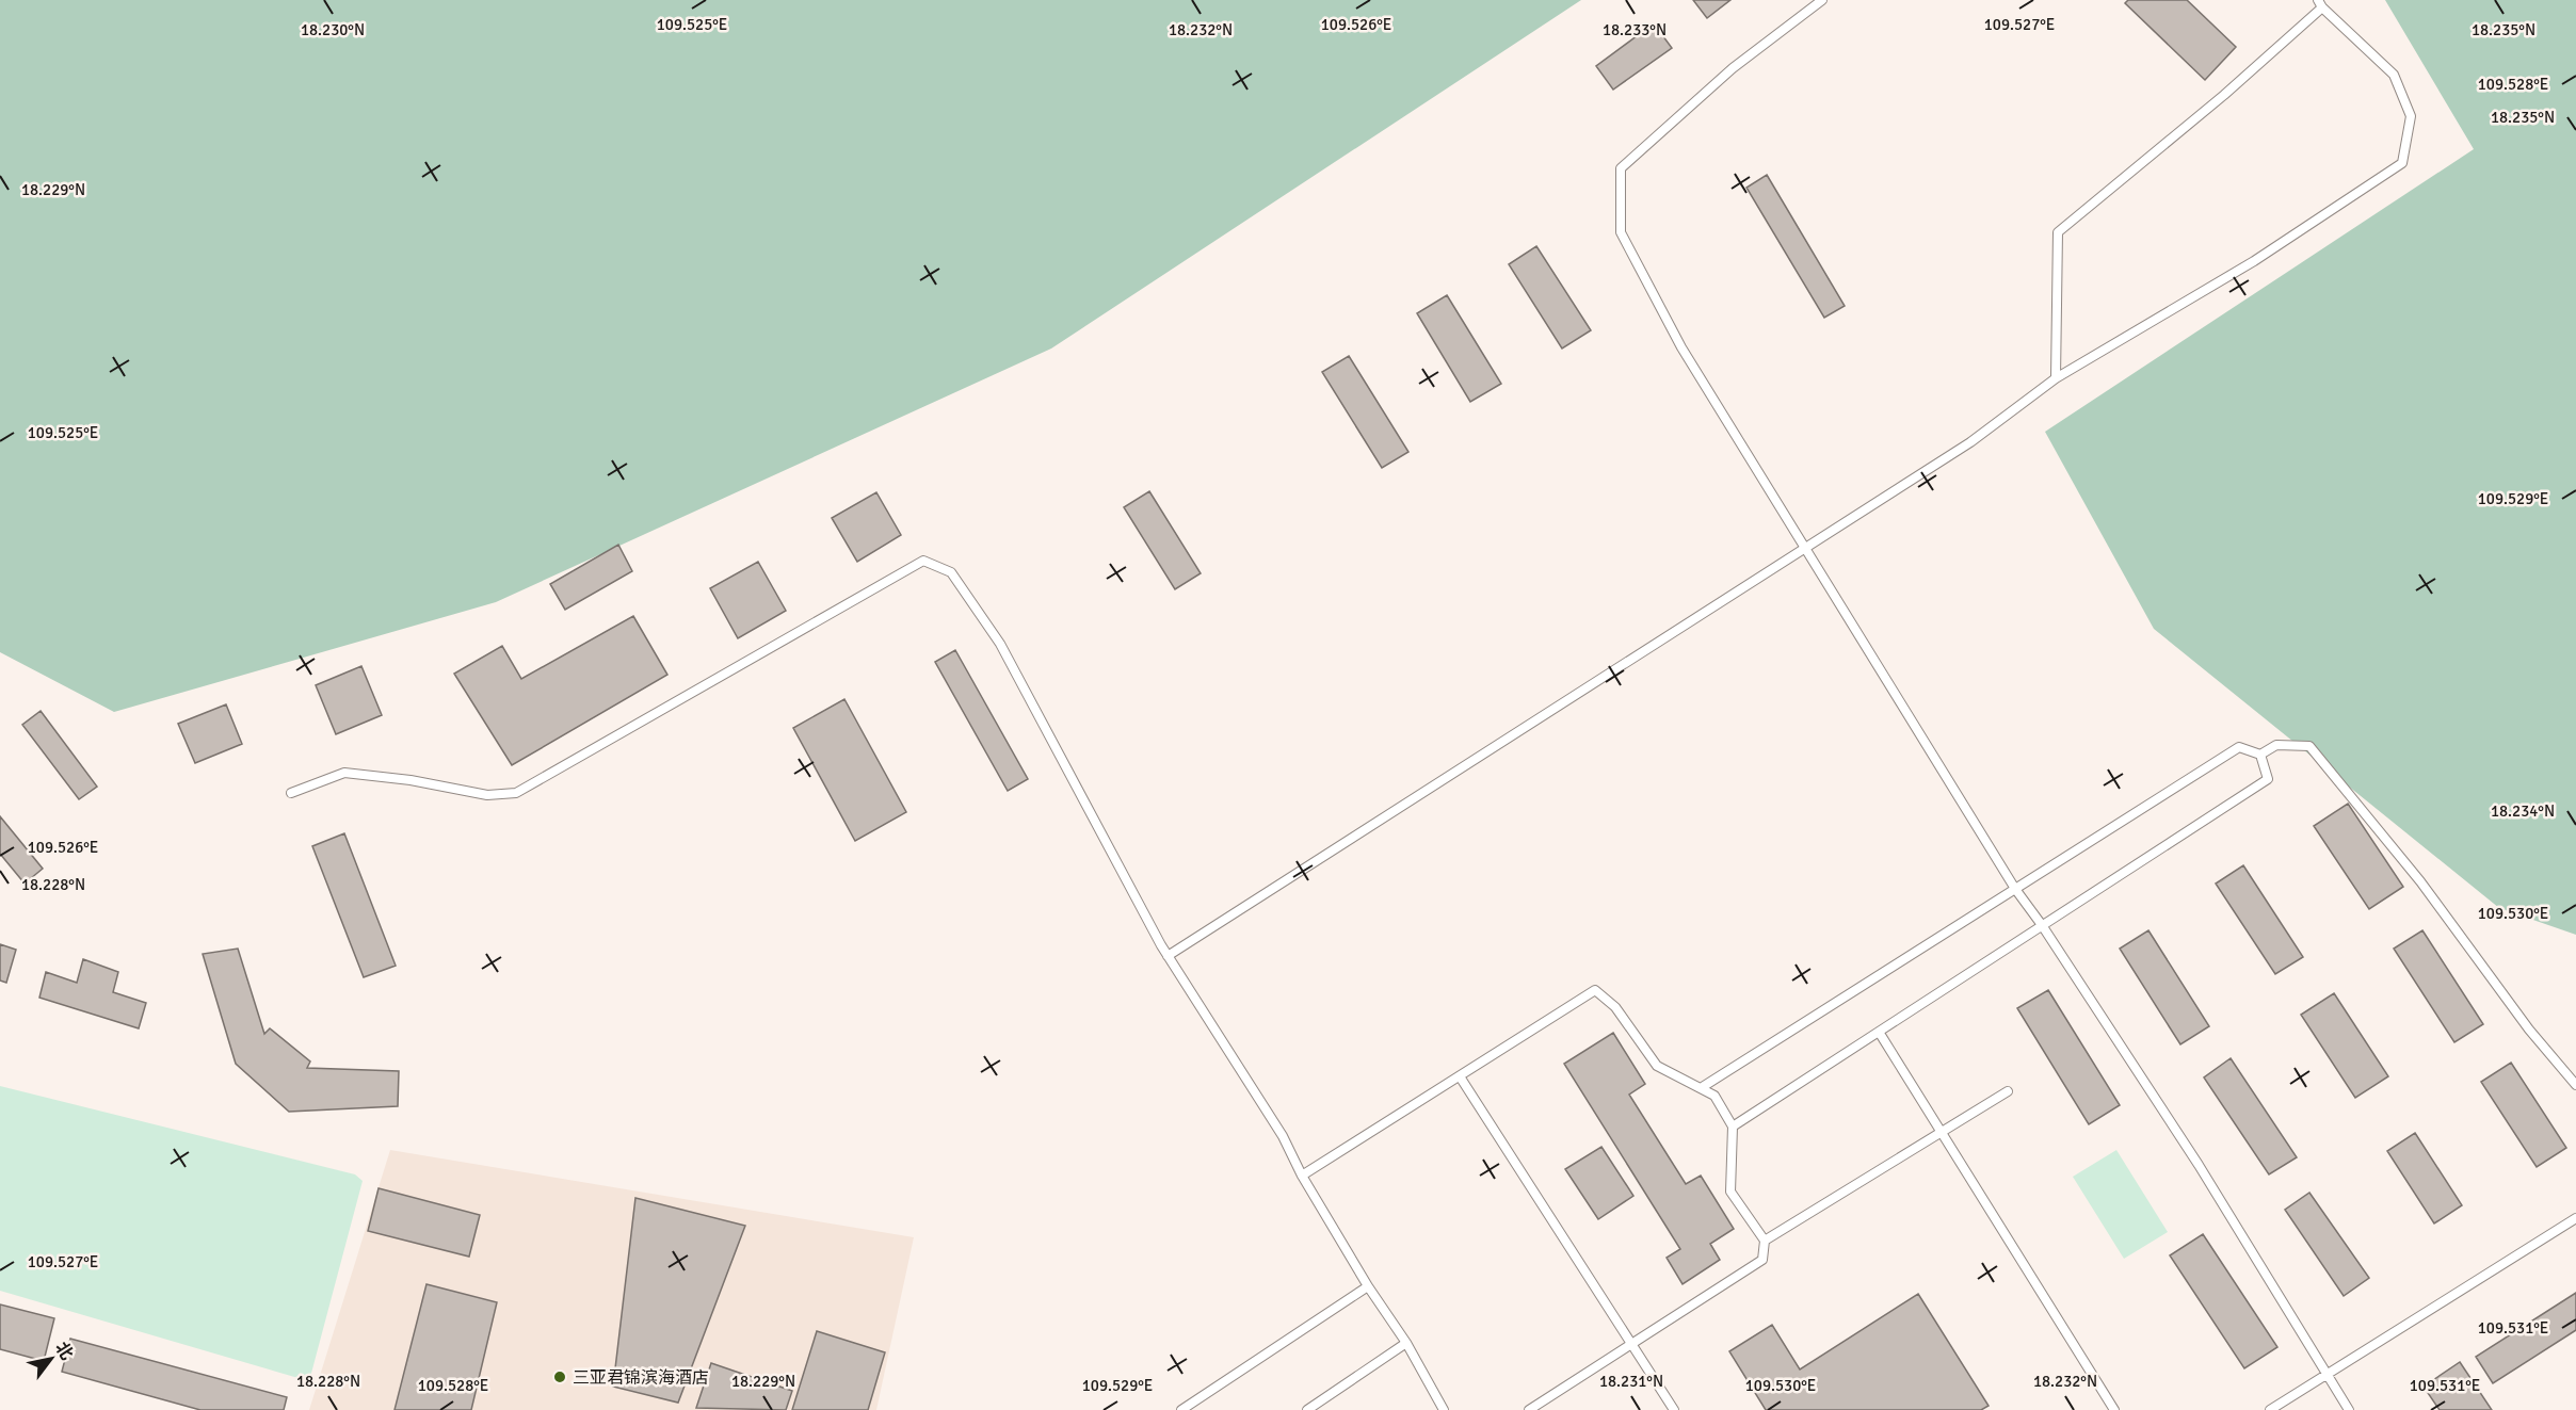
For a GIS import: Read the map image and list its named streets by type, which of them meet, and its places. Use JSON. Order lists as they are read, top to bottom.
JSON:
{
  "places": ["三亚君锦滨海酒店"],
  "north": "top right",
  "coordinates": [
    "109.525°E",
    "109.526°E",
    "109.527°E",
    "18.230°N",
    "18.232°N",
    "18.233°N",
    "18.235°N",
    "109.528°E",
    "18.229°N",
    "109.529°E",
    "18.234°N",
    "18.228°N",
    "109.530°E",
    "109.531°E",
    "18.231°N"
  ]
}
